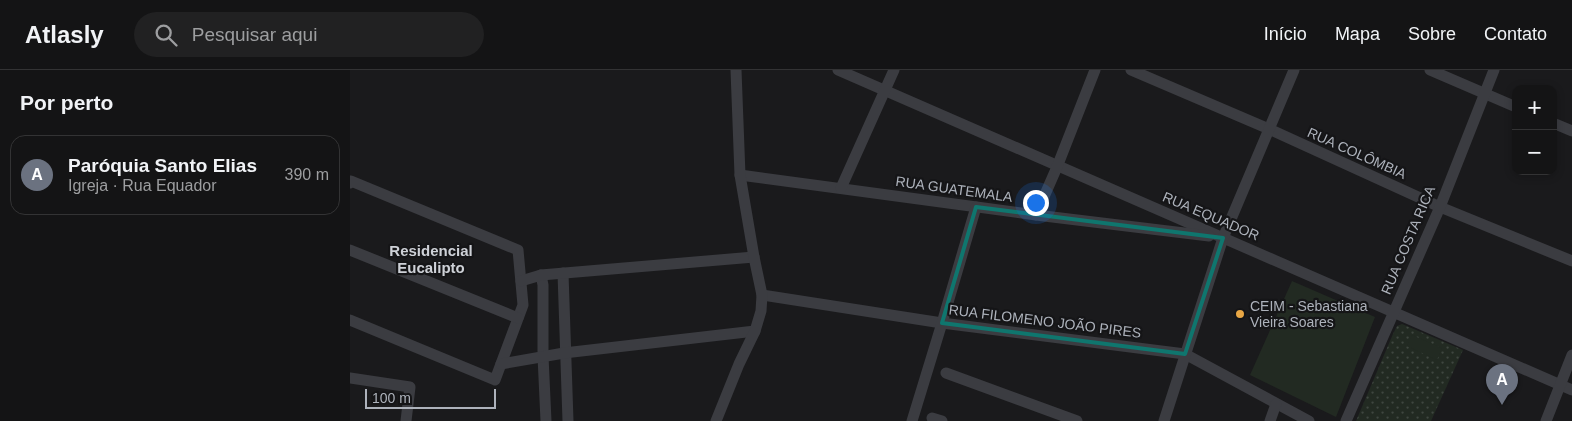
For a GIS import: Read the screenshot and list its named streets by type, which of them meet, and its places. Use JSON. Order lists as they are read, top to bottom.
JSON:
{
  "streets": {
    "street": [
      "RUA COLÔMBIA",
      "RUA GUATEMALA",
      "RUA EQUADOR",
      "RUA COSTA RICA",
      "RUA FILOMENO JOÃO PIRES"
    ]
  },
  "crossings": [
    ["RUA COLÔMBIA", "RUA COSTA RICA"],
    ["RUA GUATEMALA", "RUA EQUADOR"],
    ["RUA EQUADOR", "RUA COSTA RICA"]
  ],
  "districts": ["Residencial Eucalipto"],
  "places": ["CEIM - Sebastiana Vieira Soares"],
  "scale_bar": "100 m",
  "page": {
    "header": "Atlasly",
    "search": "Pesquisar aqui",
    "nav": [
      "Início",
      "Mapa",
      "Sobre",
      "Contato"
    ],
    "heading": "Por perto",
    "map_buttons": ["+", "−"],
    "list": [
      {
        "mark": "A",
        "name": "Paróquia Santo Elias",
        "note": "Igreja · Rua Equador",
        "value": "390 m"
      }
    ],
    "pins": "A",
    "scale": "100 m"
  }
}
